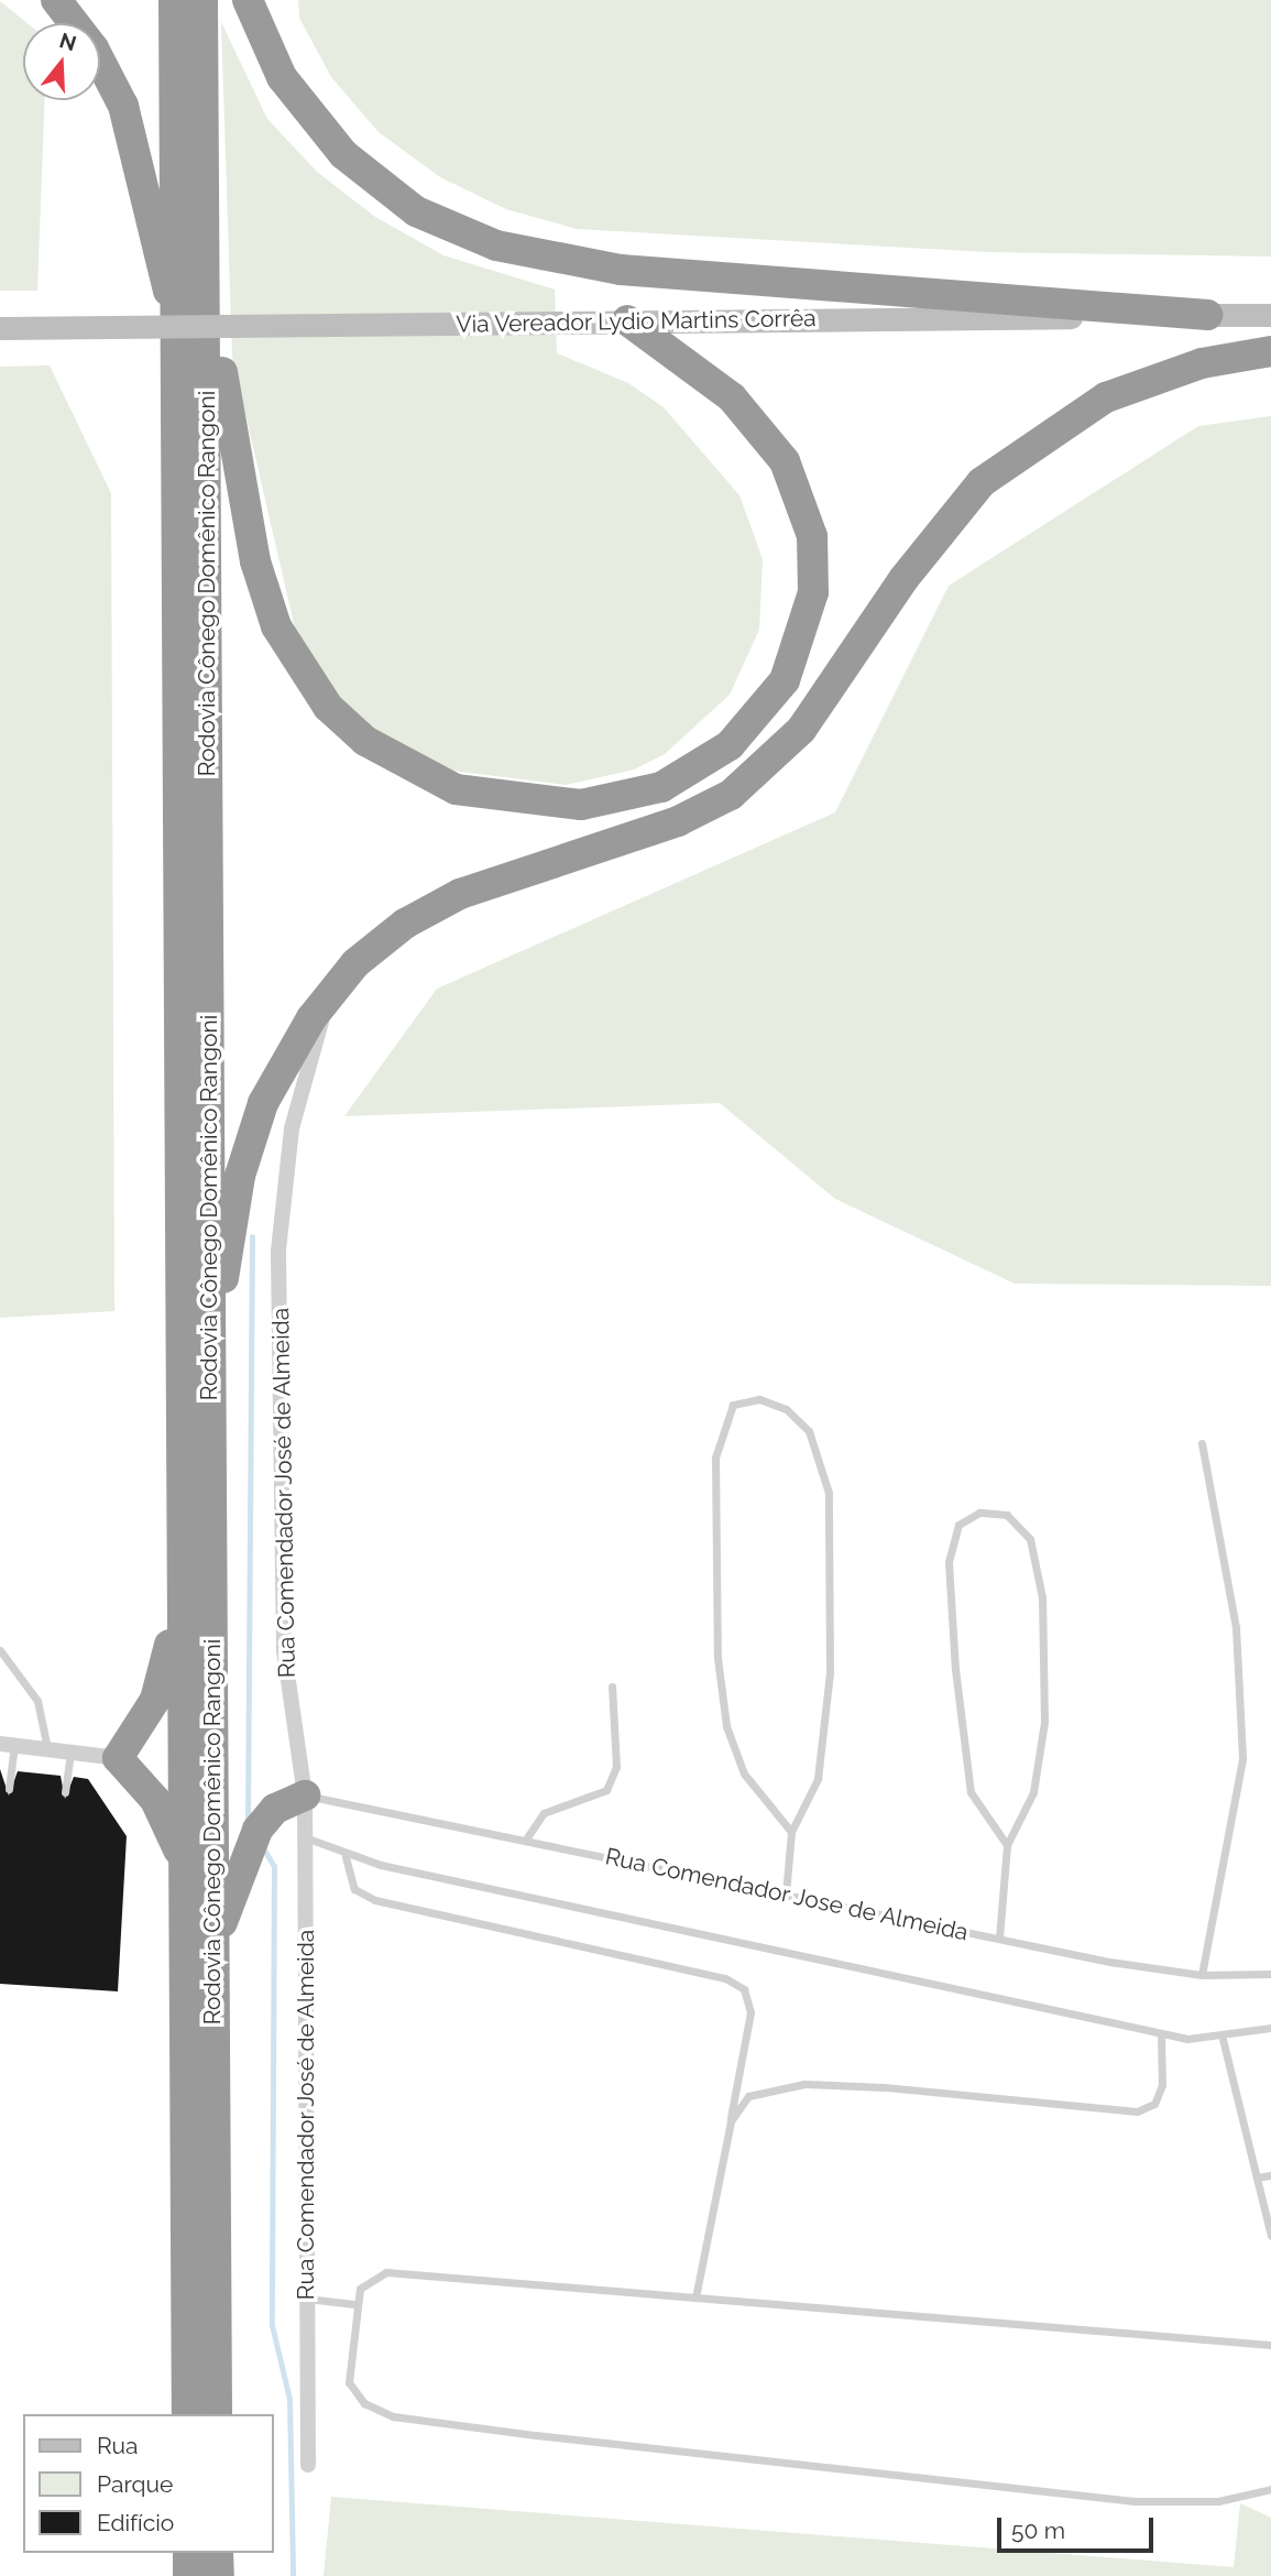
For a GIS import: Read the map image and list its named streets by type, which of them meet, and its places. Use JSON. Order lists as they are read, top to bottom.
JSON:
{
  "streets": {
    "highway": ["Rodovia Cônego Domênico Rangoni"],
    "main road": ["Via Vereador Lydio Martins Corrêa"],
    "street": ["Rua Comendador José de Almeida"],
    "lane": ["Rua Comendador Jose de Almeida"]
  },
  "crossings": [
    ["Rua Comendador José de Almeida", "Rua Comendador Jose de Almeida"]
  ],
  "legend": ["Rua", "Parque", "Edifício"],
  "scale_bar": "50 m",
  "north": "top"
}
